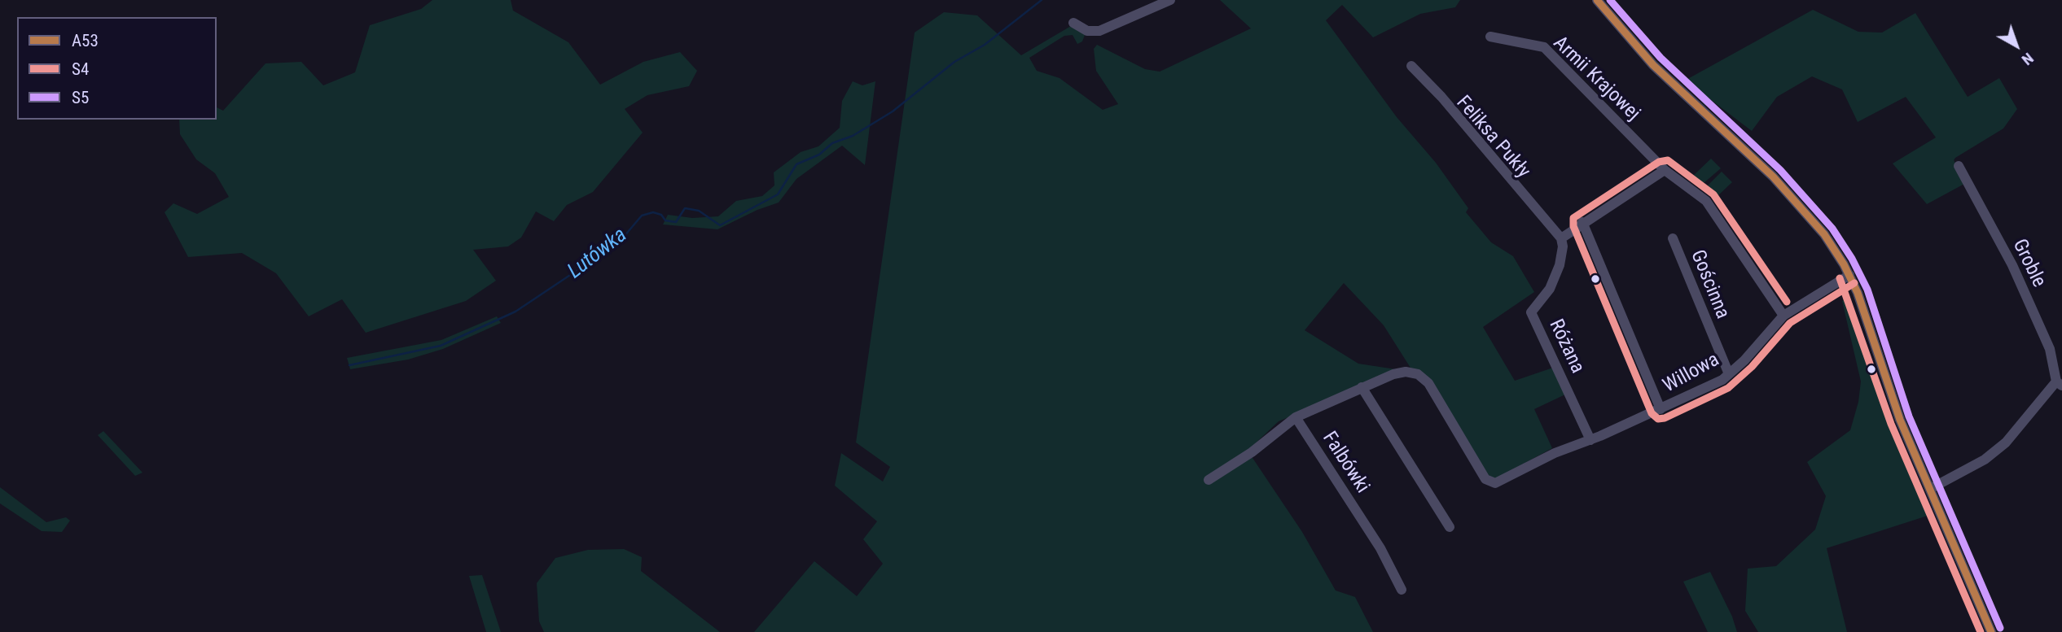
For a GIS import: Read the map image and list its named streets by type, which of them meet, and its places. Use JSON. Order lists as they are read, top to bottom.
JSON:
{
  "streets": {
    "street": [
      "Armii Krajowej",
      "Feliksa Pukły",
      "Groble",
      "Gościnna",
      "Różana",
      "Willowa",
      "Falbówki"
    ]
  },
  "crossings": [
    ["Armii Krajowej", "Willowa"],
    ["Feliksa Pukły", "Różana"],
    ["Gościnna", "Willowa"],
    ["Różana", "Willowa"],
    ["Willowa", "Falbówki"]
  ],
  "water": ["Lutówka"],
  "lines": ["transit line A53", "transit line S5", "transit line S4"],
  "legend": ["A53", "S4", "S5"],
  "north": "bottom right"
}
